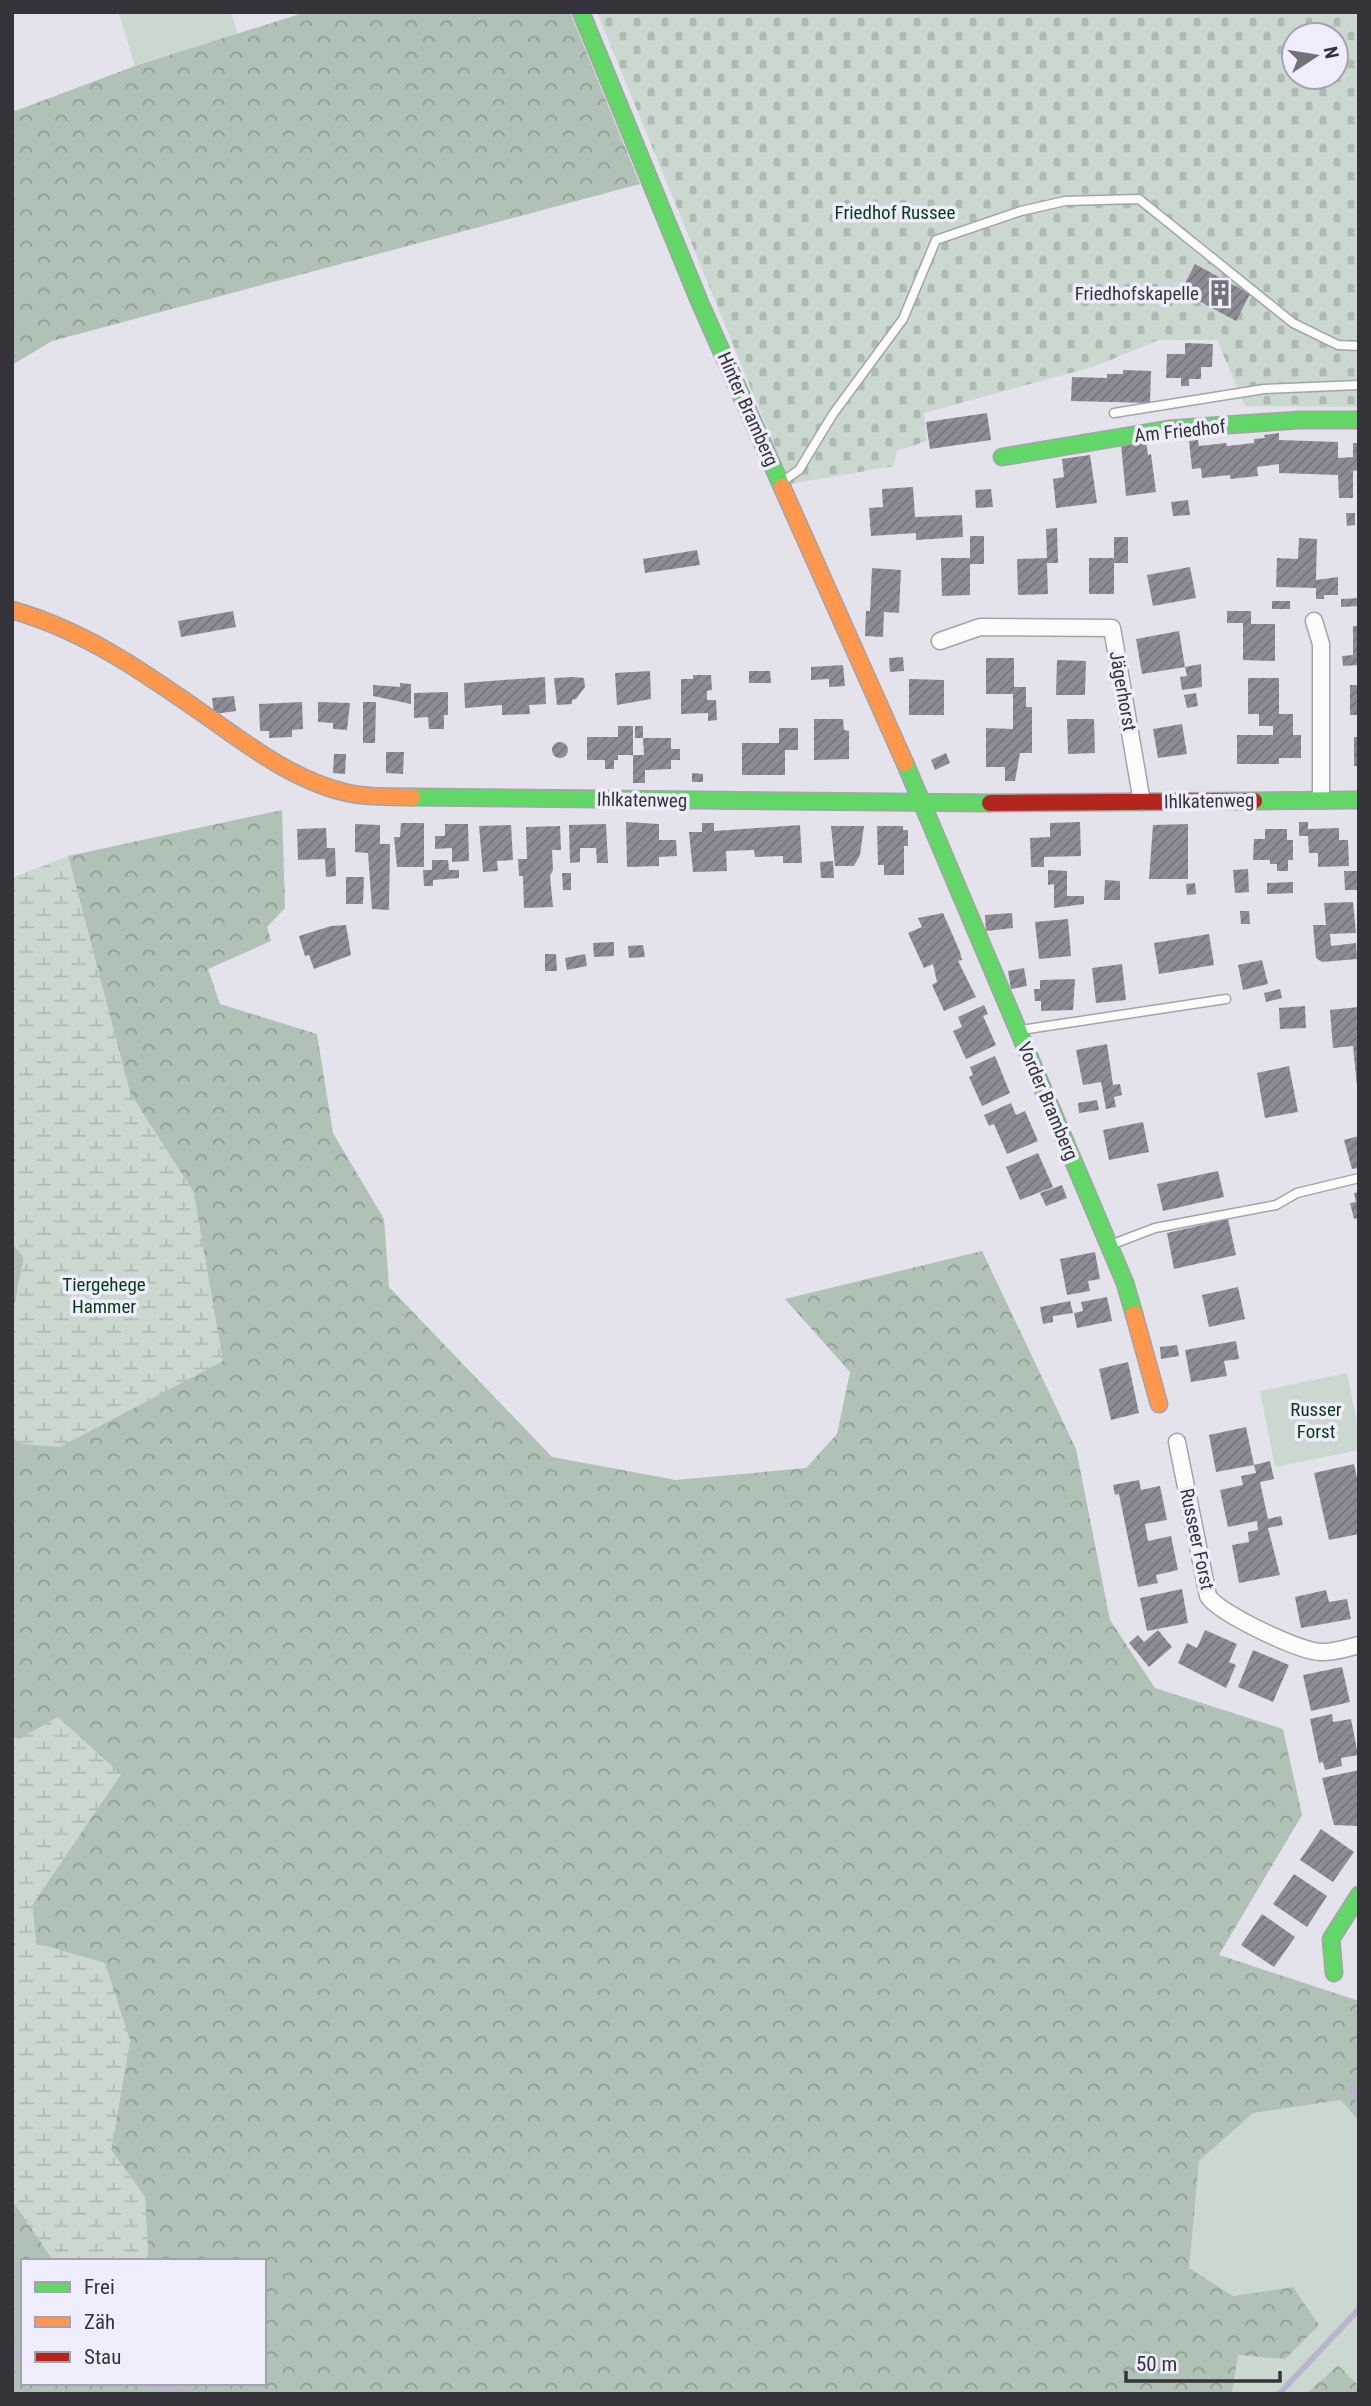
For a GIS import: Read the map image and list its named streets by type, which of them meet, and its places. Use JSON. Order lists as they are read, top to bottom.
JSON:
{
  "streets": {
    "street": [
      "Hinter Bramberg",
      "Am Friedhof",
      "Jägerhorst",
      "Ihlkatenweg",
      "Vorder Bramberg",
      "Russeer Forst"
    ]
  },
  "crossings": [
    ["Hinter Bramberg", "Ihlkatenweg"],
    ["Hinter Bramberg", "Vorder Bramberg"],
    ["Jägerhorst", "Ihlkatenweg"],
    ["Ihlkatenweg", "Vorder Bramberg"]
  ],
  "parks": ["Friedhof Russee", "Tiergehege Hammer", "Russer Forst"],
  "places": {
    "building": ["Friedhofskapelle"]
  },
  "legend": ["Frei", "Zäh", "Stau"],
  "scale_bar": "50 m",
  "north": "right"
}
